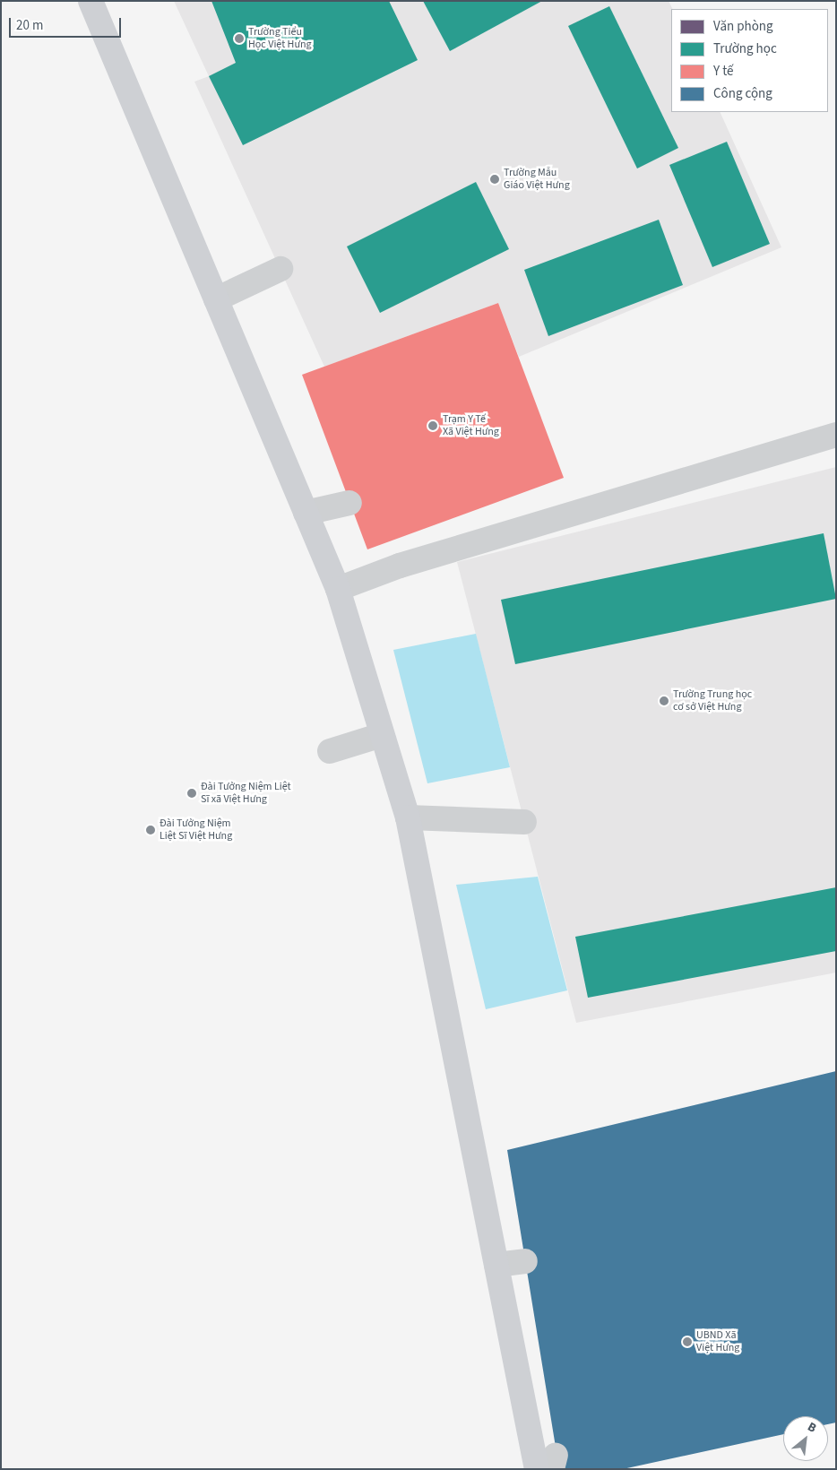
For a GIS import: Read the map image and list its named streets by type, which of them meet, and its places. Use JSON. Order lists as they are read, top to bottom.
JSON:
{
  "places": [
    "Trường Tiểu Học Việt Hưng",
    "Trường Mẫu Giáo Việt Hưng",
    "Trạm Y Tế Xã Việt Hưng",
    "Trường Trung học cơ sở Việt Hưng",
    "Đài Tưởng Niệm Liệt Sĩ xã Việt Hưng",
    "Đài Tưởng Niệm Liệt Sĩ Việt Hưng",
    "UBND Xã Việt Hưng"
  ],
  "legend": [
    "Văn phòng",
    "Trường học",
    "Y tế",
    "Công cộng"
  ],
  "scale_bar": "20 m",
  "north": "top right"
}
